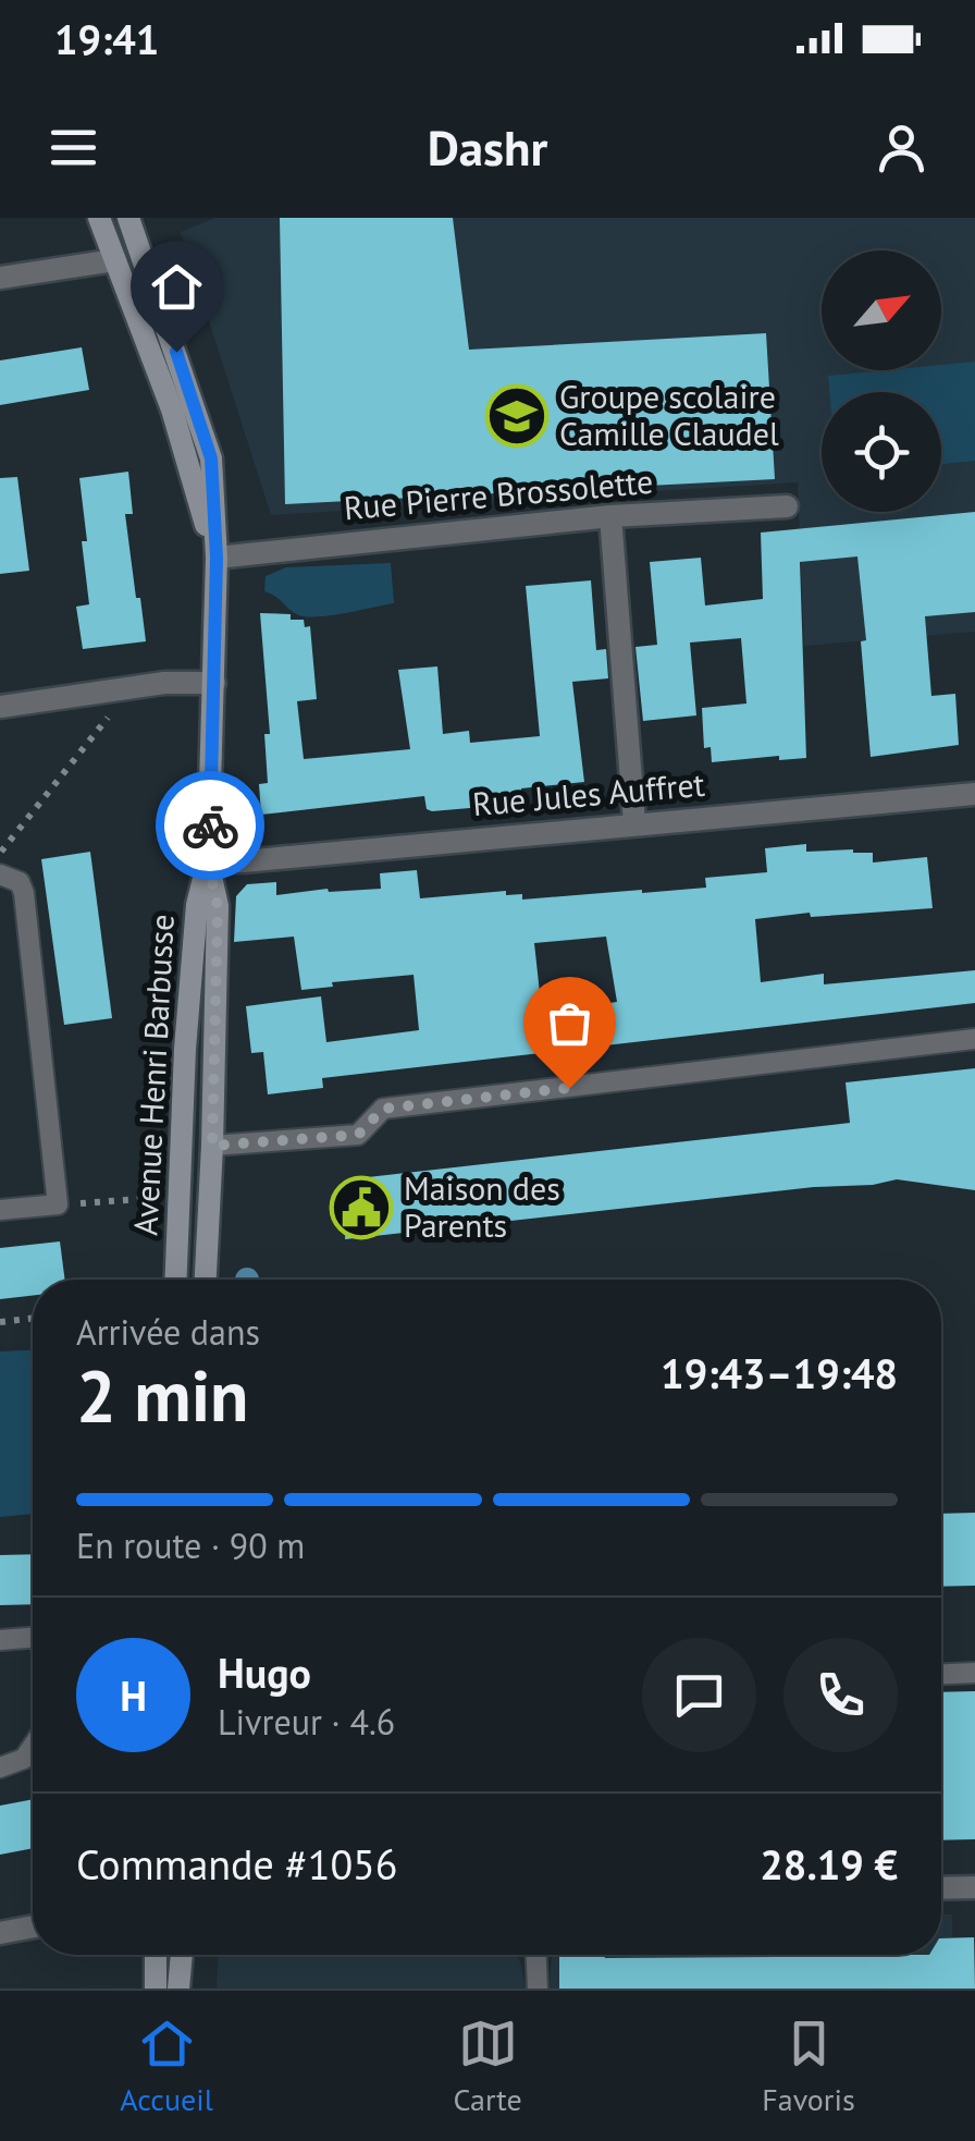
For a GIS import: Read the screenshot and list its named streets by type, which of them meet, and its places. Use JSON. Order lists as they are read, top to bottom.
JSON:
{
  "streets": {
    "street": ["Rue Pierre Brossolette", "Rue Jules Auffret", "Avenue Henri Barbusse"]
  },
  "crossings": [
    ["Rue Pierre Brossolette", "Avenue Henri Barbusse"],
    ["Rue Jules Auffret", "Avenue Henri Barbusse"]
  ],
  "places": {
    "school or university": ["Groupe scolaire Camille Claudel"],
    "public building": ["Maison des Parents"]
  },
  "north": "top right",
  "page": {
    "status": "19:41",
    "header": "Dashr",
    "heading": ["2 min", "Arrivée dans", "19:43–19:48"],
    "panel": [
      "Hugo",
      "Livreur · 4.6",
      "Commande #1056",
      "28.19 €"
    ],
    "bar": "En route · 90 m",
    "round": "H",
    "tabs": ["Accueil", "Carte", "Favoris"]
  }
}
